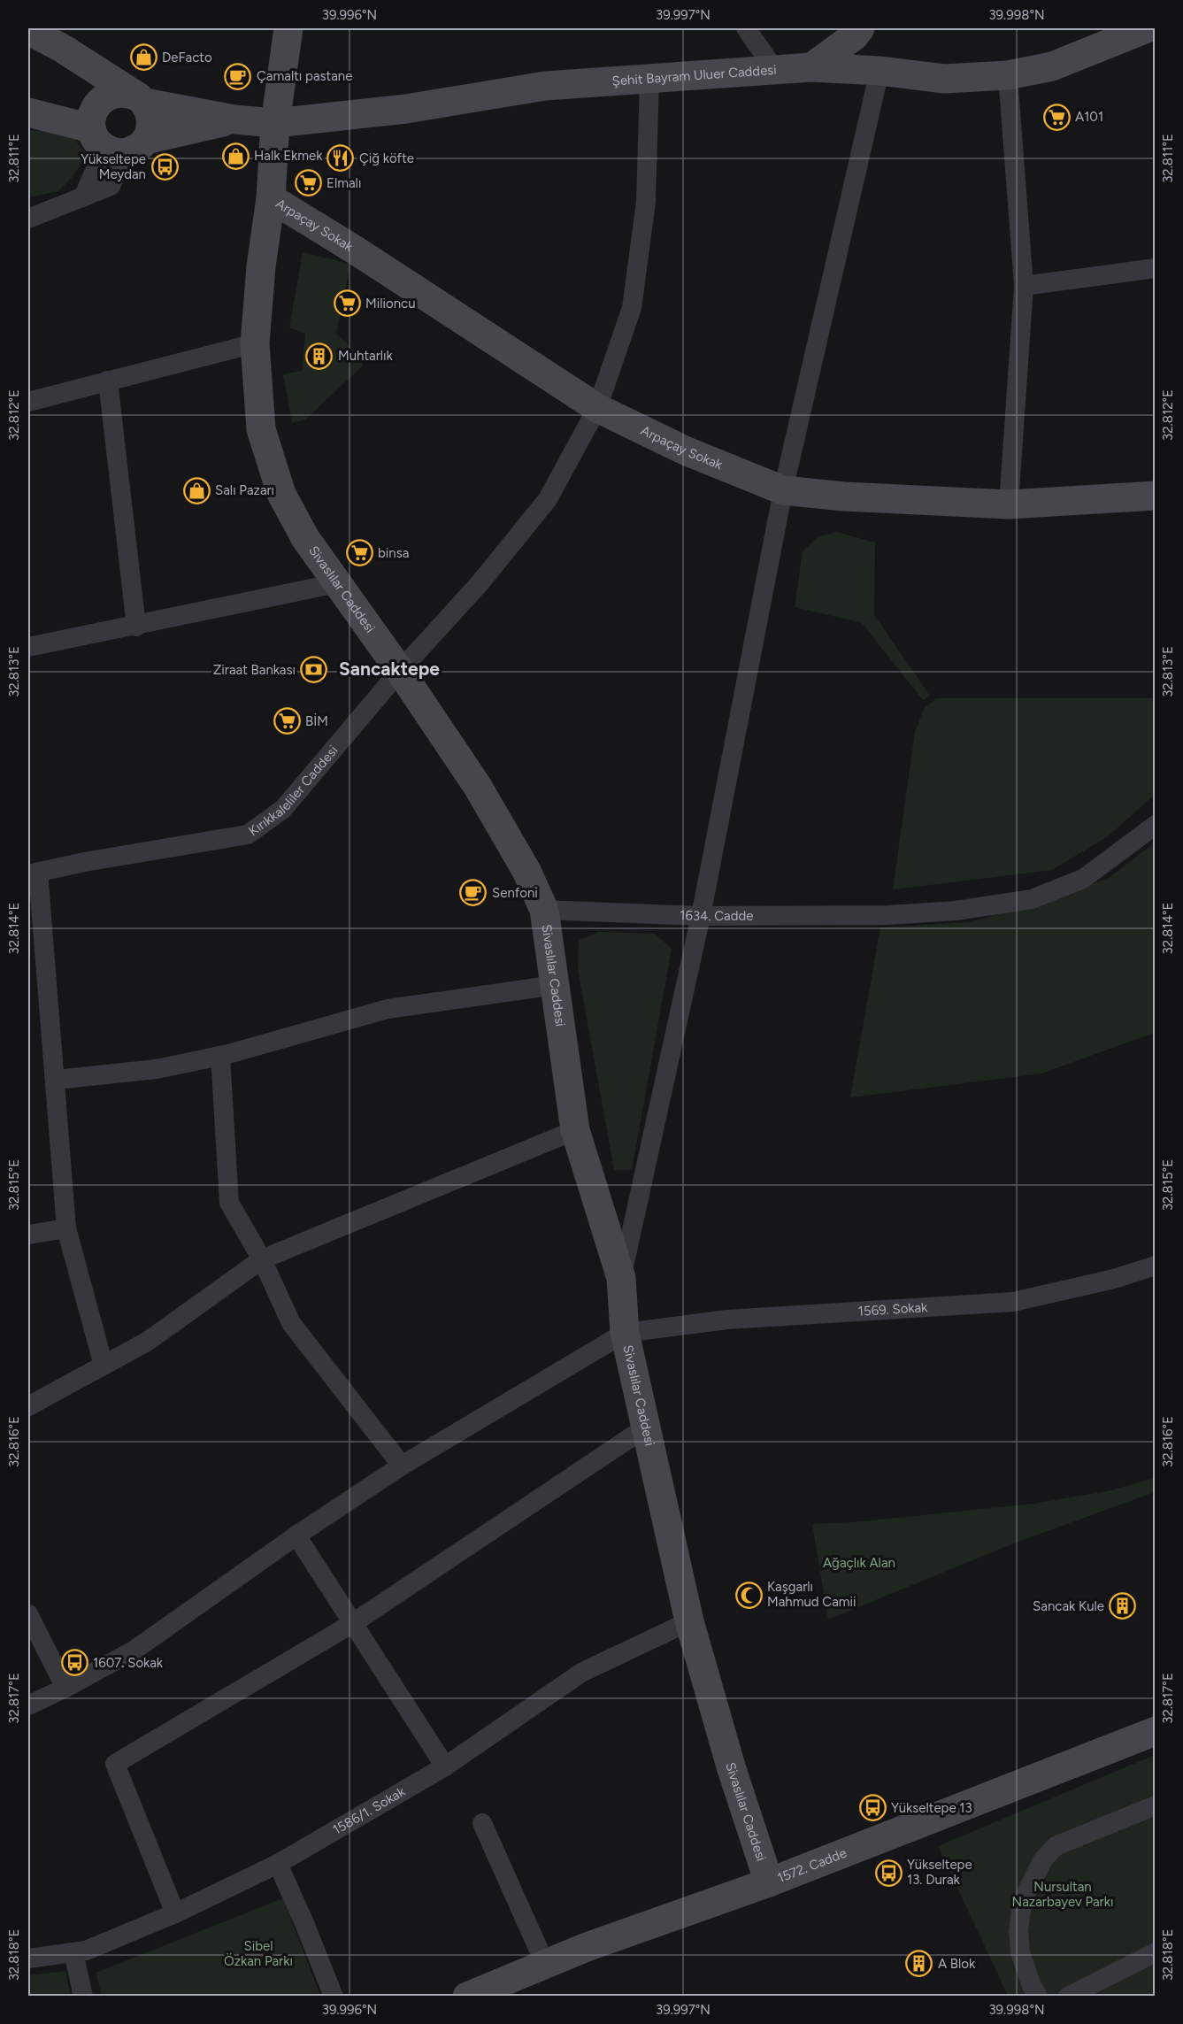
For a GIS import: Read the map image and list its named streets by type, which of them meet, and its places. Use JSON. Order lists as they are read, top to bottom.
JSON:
{
  "streets": {
    "main road": [
      "Şehit Bayram Uluer Caddesi",
      "Arpaçay Sokak",
      "Sivaslılar Caddesi",
      "1572. Cadde"
    ],
    "street": [
      "Kırıkkaleliler Caddesi",
      "1634. Cadde",
      "1569. Sokak",
      "1586/1. Sokak"
    ]
  },
  "crossings": [
    ["Şehit Bayram Uluer Caddesi", "Sivaslılar Caddesi"],
    ["Şehit Bayram Uluer Caddesi", "Kırıkkaleliler Caddesi"],
    ["Arpaçay Sokak", "Sivaslılar Caddesi"],
    ["Arpaçay Sokak", "Kırıkkaleliler Caddesi"],
    ["Sivaslılar Caddesi", "Kırıkkaleliler Caddesi"],
    ["Sivaslılar Caddesi", "1634. Cadde"],
    ["Sivaslılar Caddesi", "1569. Sokak"],
    ["Sivaslılar Caddesi", "1586/1. Sokak"],
    ["Sivaslılar Caddesi", "1572. Cadde"]
  ],
  "districts": ["Sancaktepe"],
  "parks": ["Ağaçlık Alan", "Nursultan Nazarbayev Parkı", "Sibel Özkan Parkı"],
  "places": {
    "shop": ["DeFacto", "Halk Ekmek", "Salı Pazarı"],
    "cafe": ["Çamaltı pastane", "Senfoni"],
    "supermarket": [
      "A101",
      "Elmalı",
      "Milioncu",
      "binsa",
      "BİM"
    ],
    "restaurant": ["Çiğ köfte"],
    "bus stop": [
      "Yükseltepe Meydan",
      "1607. Sokak",
      "Yükseltepe 13",
      "Yükseltepe 13. Durak"
    ],
    "building": ["Muhtarlık", "Sancak Kule", "A Blok"],
    "bank": ["Ziraat Bankası"],
    "mosque": ["Kaşgarlı Mahmud Camii"]
  },
  "coordinates": [
    "39.996°N",
    "39.997°N",
    "39.998°N",
    "32.811°E",
    "32.812°E",
    "32.813°E",
    "32.814°E",
    "32.815°E",
    "32.816°E",
    "32.817°E",
    "32.818°E"
  ]
}
